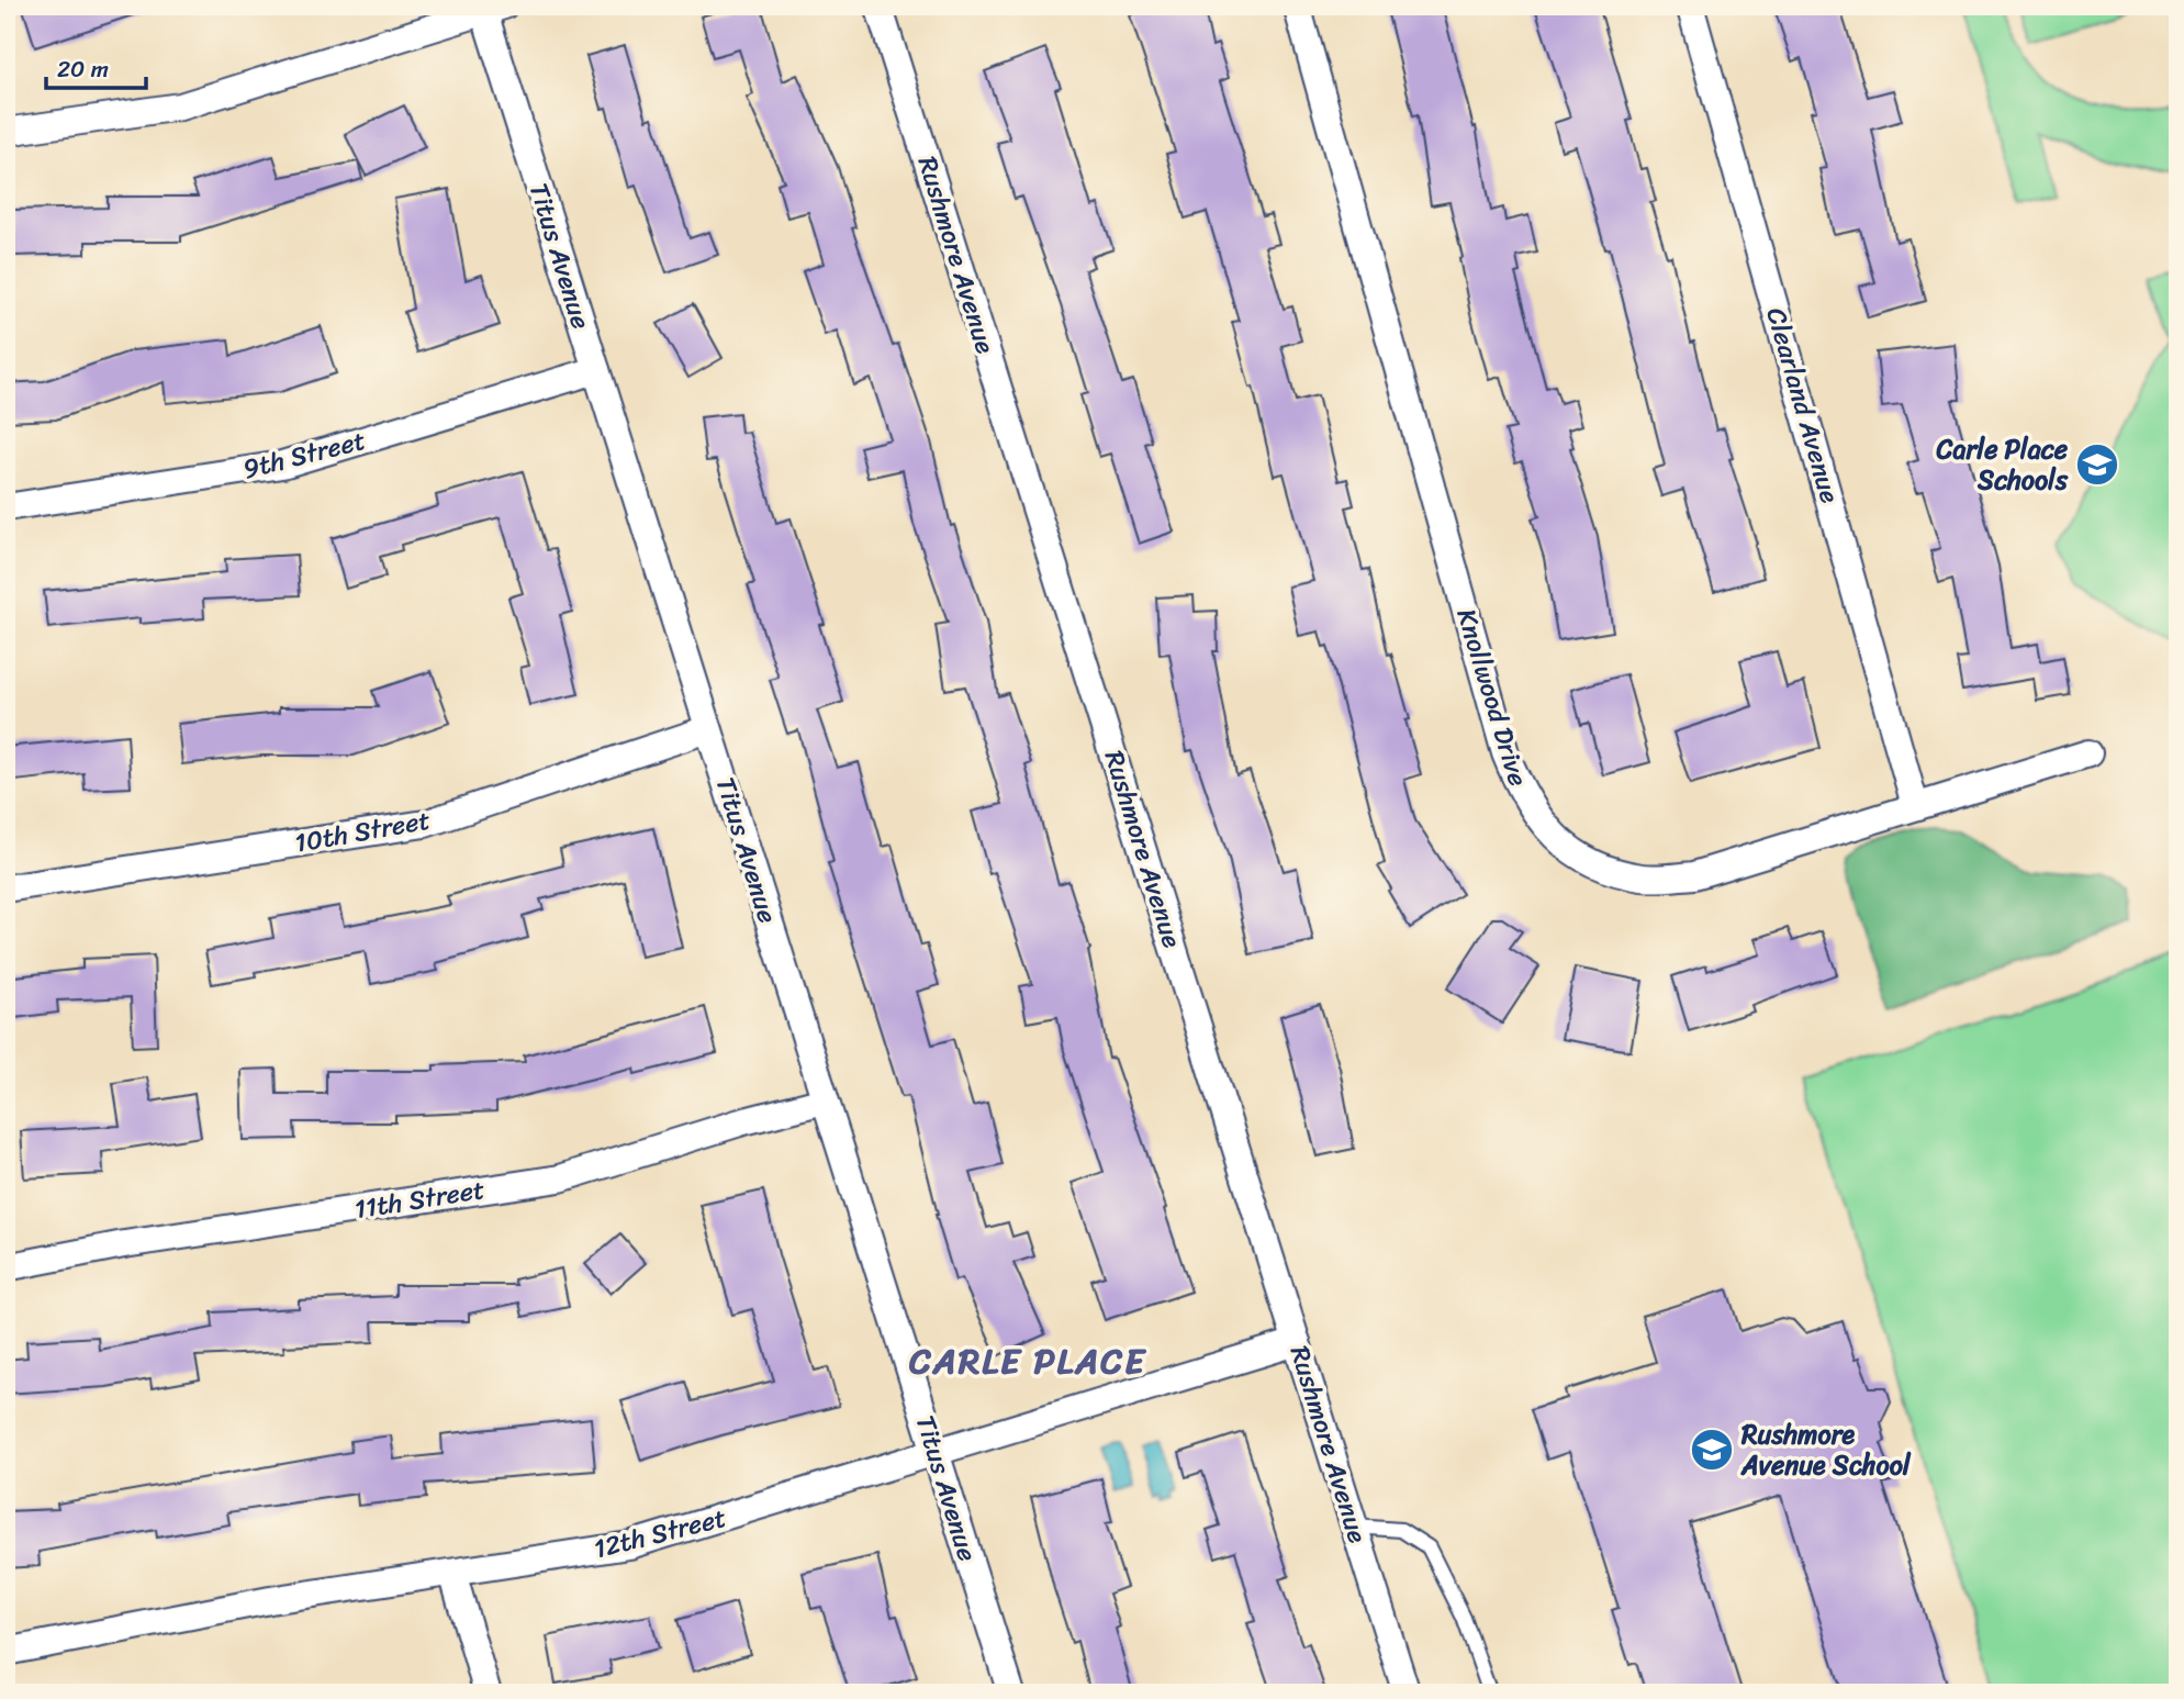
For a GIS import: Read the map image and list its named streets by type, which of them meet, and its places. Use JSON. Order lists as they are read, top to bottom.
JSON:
{
  "streets": {
    "street": [
      "Rushmore Avenue",
      "Titus Avenue",
      "Clearland Avenue",
      "9th Street",
      "Knollwood Drive",
      "10th Street",
      "11th Street",
      "12th Street"
    ]
  },
  "crossings": [
    ["Rushmore Avenue", "12th Street"],
    ["Titus Avenue", "9th Street"],
    ["Titus Avenue", "10th Street"],
    ["Titus Avenue", "11th Street"],
    ["Titus Avenue", "12th Street"],
    ["Clearland Avenue", "Knollwood Drive"]
  ],
  "districts": ["CARLE PLACE"],
  "places": {
    "school or university": ["Carle Place Schools", "Rushmore Avenue School"]
  },
  "scale_bar": "20 m"
}
